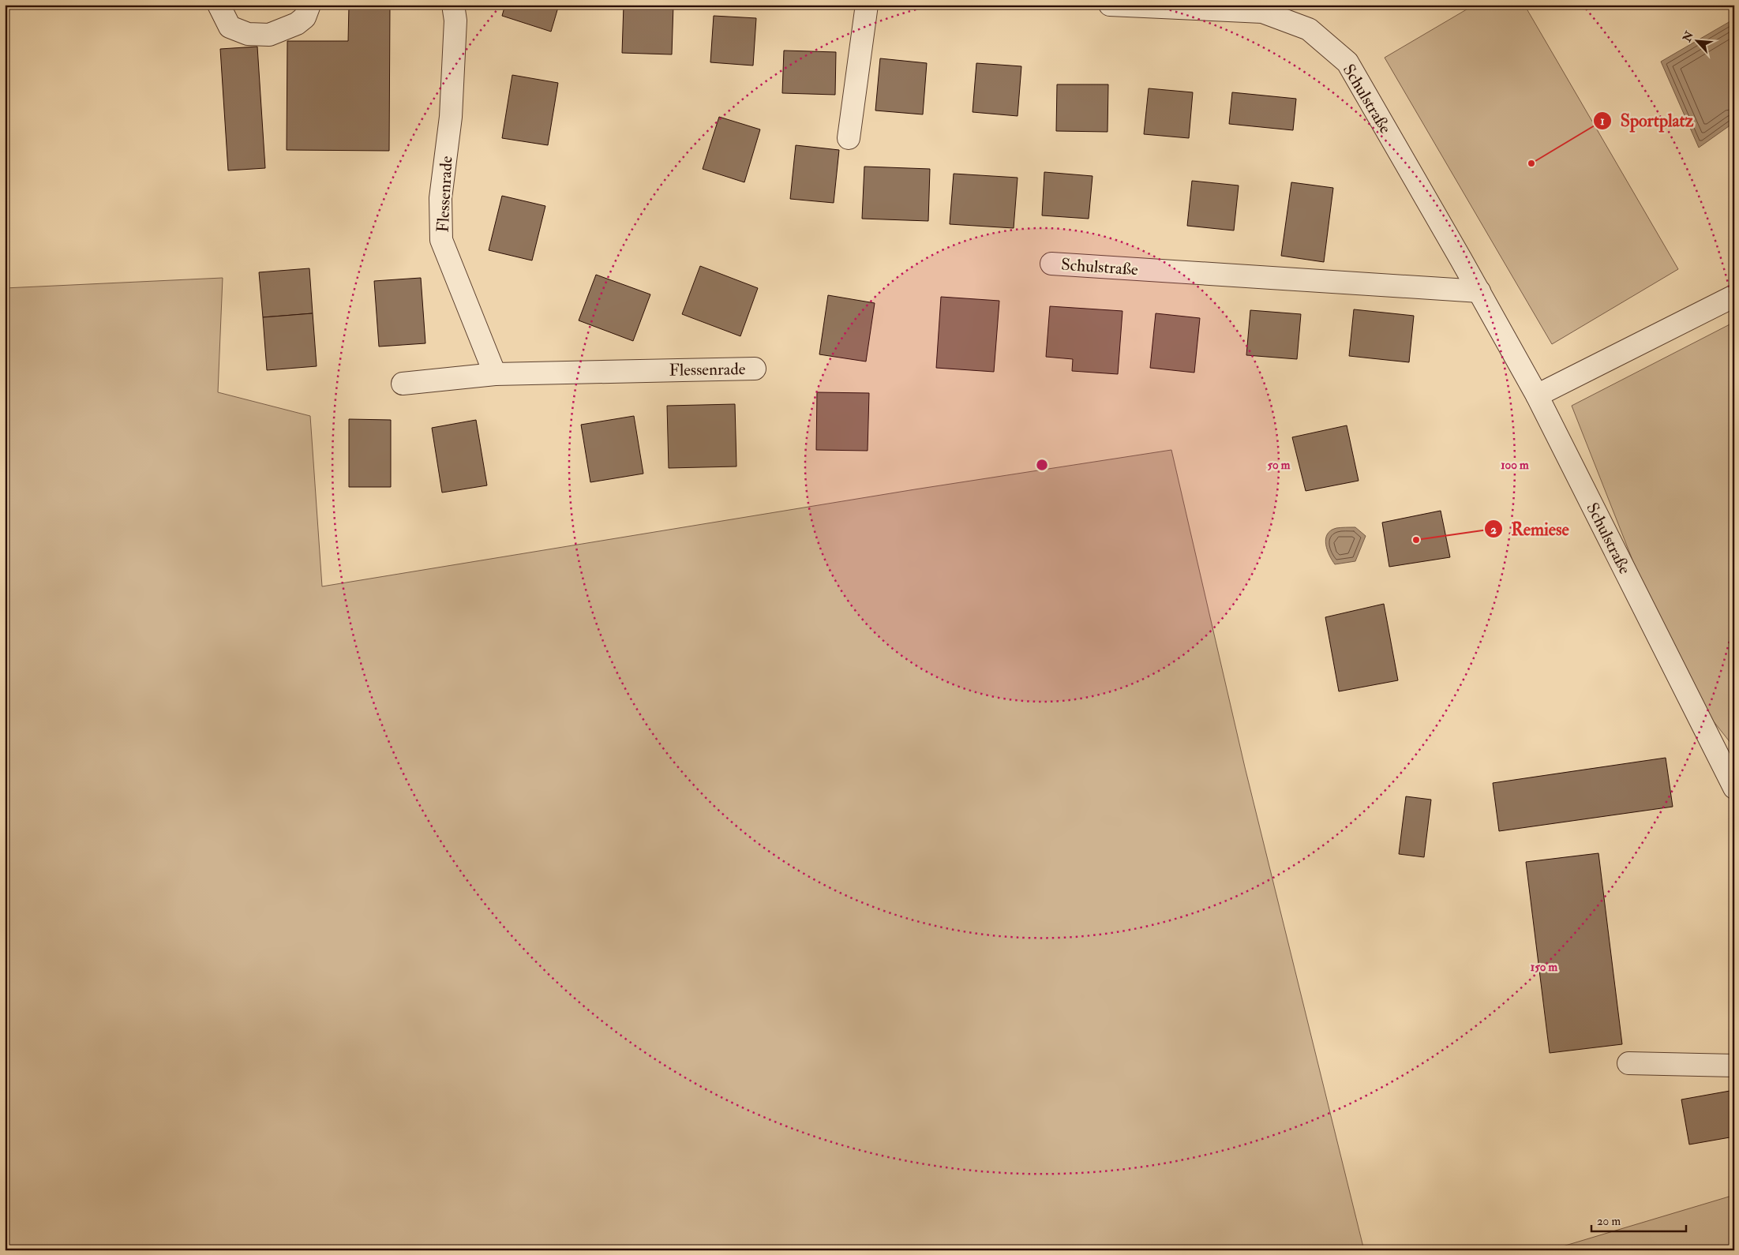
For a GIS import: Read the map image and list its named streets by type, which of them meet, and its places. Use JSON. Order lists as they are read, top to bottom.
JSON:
{
  "streets": {
    "street": ["Schulstraße", "Flessenrade"]
  },
  "places": ["Sportplatz", "Remiese"],
  "scale_bar": "20 m",
  "north": "top left",
  "rings": ["50 m", "100 m", "150 m"]
}
